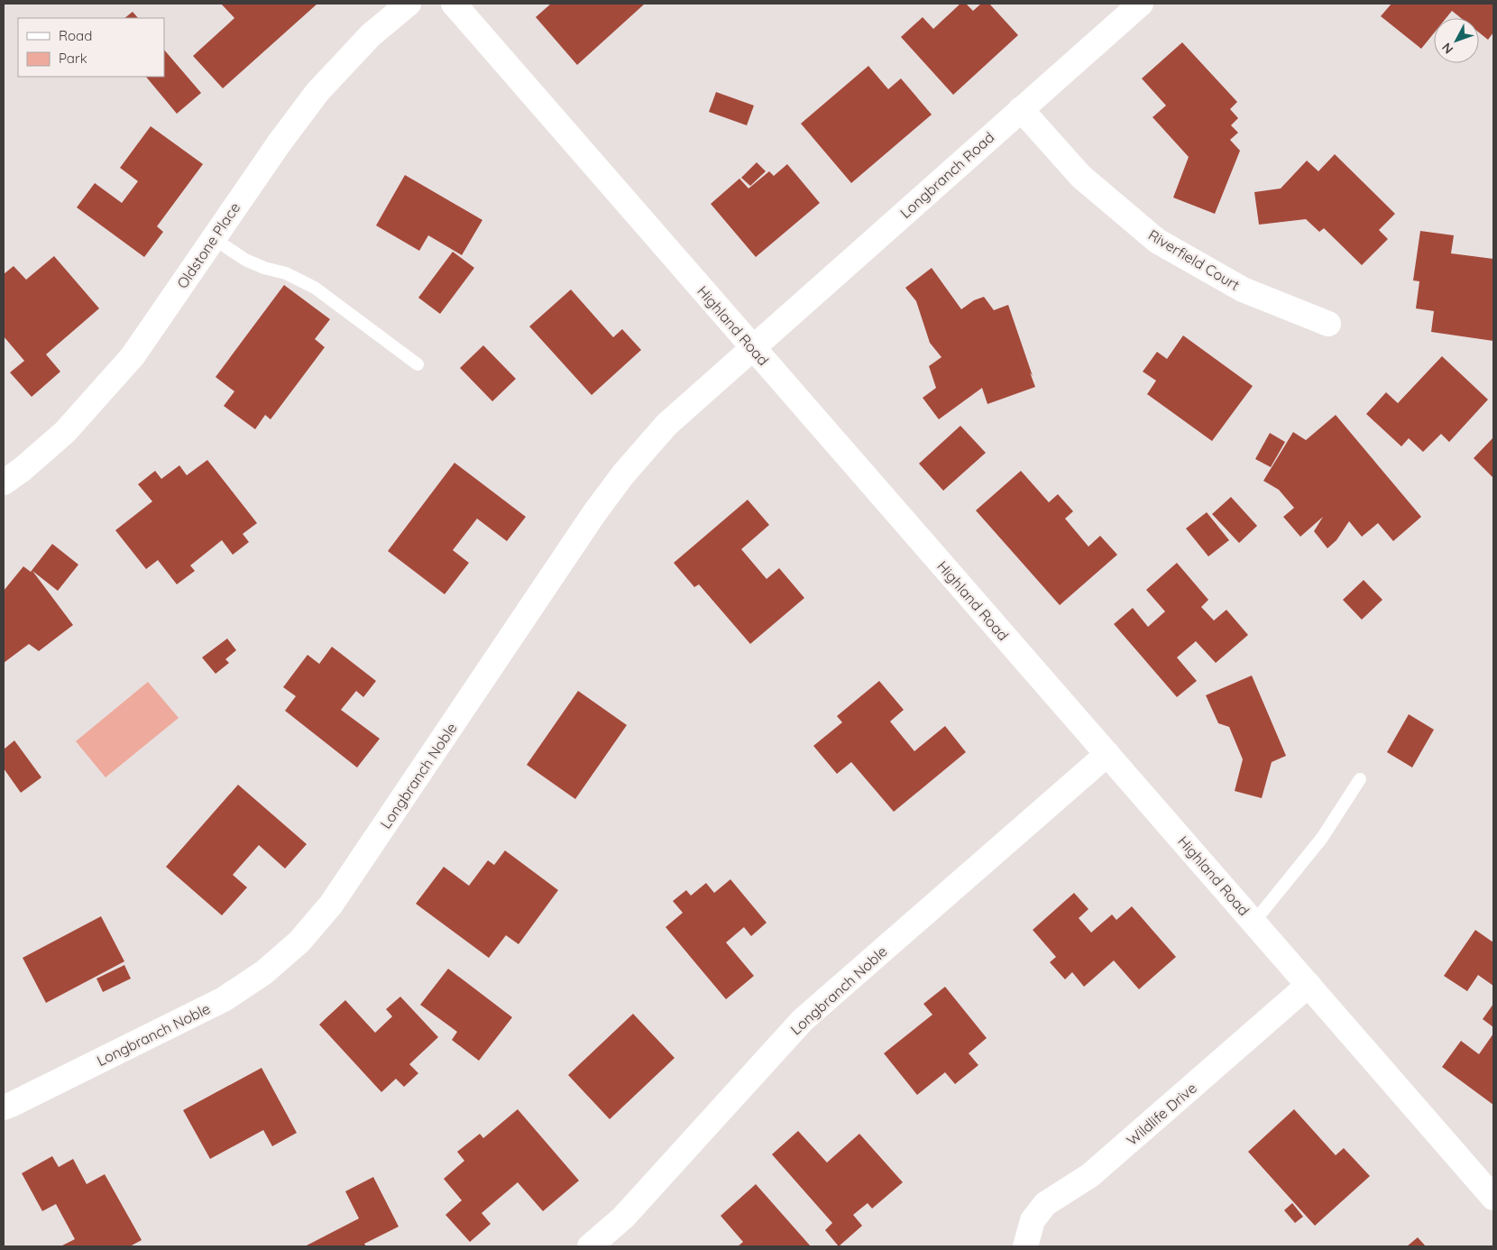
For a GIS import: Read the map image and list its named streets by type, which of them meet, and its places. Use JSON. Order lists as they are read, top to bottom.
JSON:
{
  "streets": {
    "street": [
      "Longbranch Road",
      "Oldstone Place",
      "Riverfield Court",
      "Highland Road",
      "Longbranch Noble",
      "Wildlife Drive"
    ]
  },
  "crossings": [
    ["Longbranch Road", "Riverfield Court"],
    ["Longbranch Road", "Highland Road"],
    ["Longbranch Road", "Longbranch Noble"],
    ["Highland Road", "Longbranch Noble"],
    ["Highland Road", "Wildlife Drive"]
  ],
  "legend": ["Road", "Park"],
  "north": "bottom left"
}
